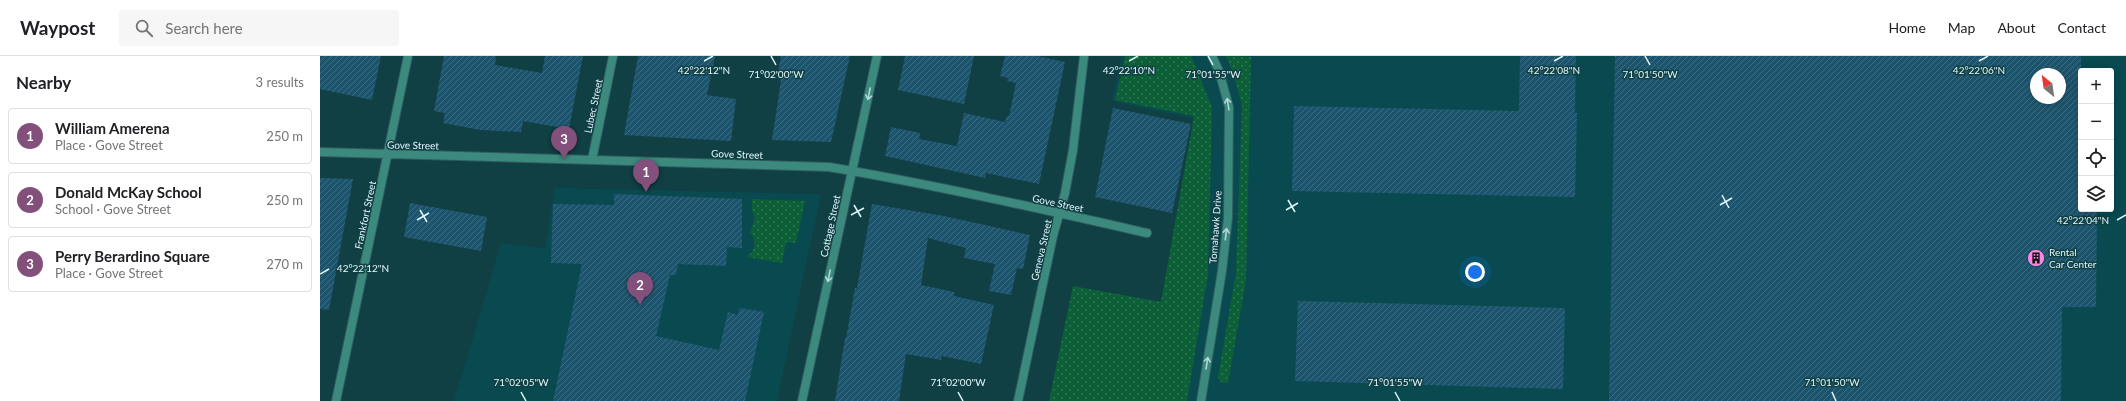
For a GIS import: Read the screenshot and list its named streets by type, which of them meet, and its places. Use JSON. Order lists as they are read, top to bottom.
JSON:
{
  "streets": {
    "street": [
      "Lubec Street",
      "Gove Street",
      "Frankfort Street",
      "Cottage Street",
      "Tomahawk Drive",
      "Geneva Street"
    ]
  },
  "crossings": [
    ["Lubec Street", "Gove Street"],
    ["Gove Street", "Frankfort Street"],
    ["Gove Street", "Cottage Street"],
    ["Gove Street", "Geneva Street"]
  ],
  "one_way": ["Cottage Street", "Tomahawk Drive"],
  "places": {
    "building": ["Rental Car Center"]
  },
  "north": "top left",
  "page": {
    "header": "Waypost",
    "search": "Search here",
    "nav": [
      "Home",
      "Map",
      "About",
      "Contact"
    ],
    "heading": ["Nearby", "3 results"],
    "map_buttons": ["+", "−"],
    "list": [
      {
        "mark": "1",
        "name": "William Amerena",
        "note": "Place · Gove Street",
        "value": "250 m"
      },
      {
        "mark": "2",
        "name": "Donald McKay School",
        "note": "School · Gove Street",
        "value": "250 m"
      },
      {
        "mark": "3",
        "name": "Perry Berardino Square",
        "note": "Place · Gove Street",
        "value": "270 m"
      }
    ],
    "pins": ["3", "1", "2"]
  },
  "coordinates": [
    "42°22'08\"N",
    "42°22'06\"N",
    "42°22'12\"N",
    "42°22'10\"N",
    "71°02'00\"W",
    "71°01'55\"W",
    "71°01'50\"W",
    "42°22'04\"N",
    "71°02'05\"W"
  ]
}
